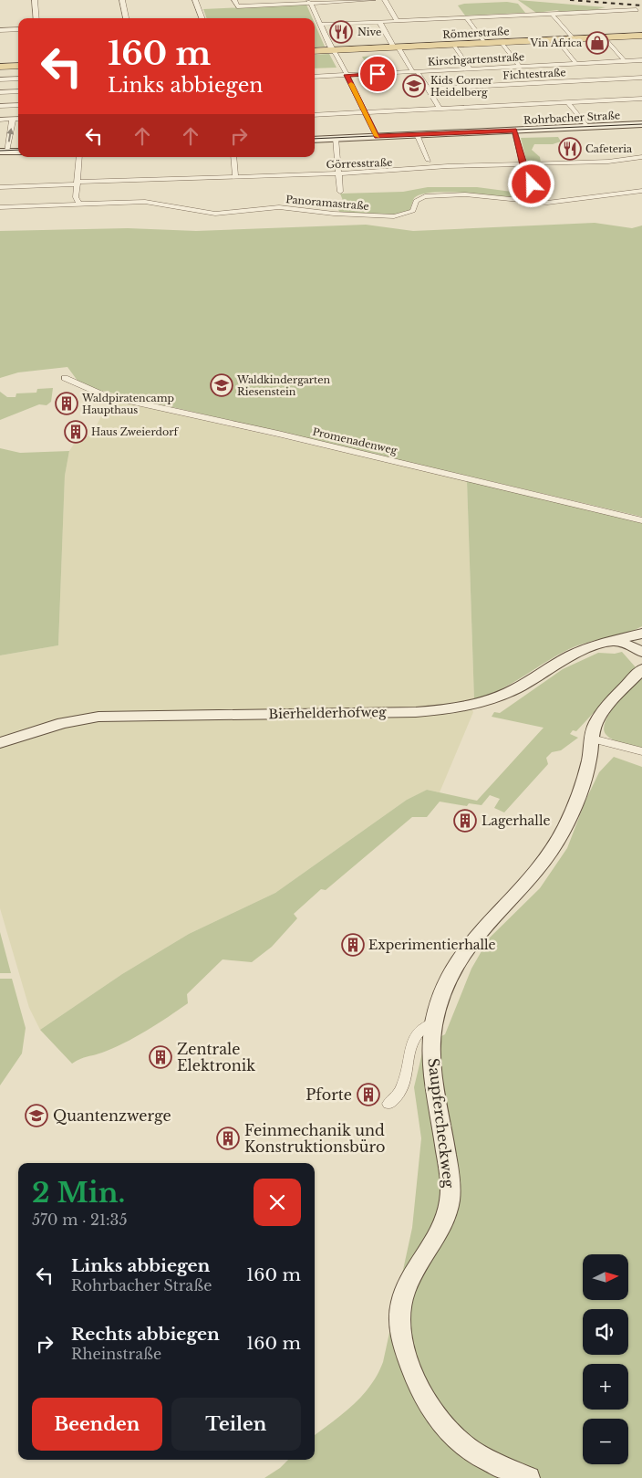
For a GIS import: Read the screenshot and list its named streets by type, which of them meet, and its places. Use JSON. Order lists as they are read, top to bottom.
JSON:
{
  "streets": {
    "main road": ["Römerstraße"],
    "street": [
      "Kirschgartenstraße",
      "Fichtestraße",
      "Rohrbacher Straße",
      "Görresstraße",
      "Panoramastraße",
      "Promenadenweg",
      "Bierhelderhofweg",
      "Saupfercheckweg"
    ]
  },
  "places": {
    "restaurant": ["Nive", "Cafeteria"],
    "shop": ["Vin Africa"],
    "school or university": ["Kids Corner Heidelberg", "Waldkindergarten Riesenstein", "Quantenzwerge"],
    "building": [
      "Waldpiratencamp Haupthaus",
      "Haus Zweierdorf",
      "Lagerhalle",
      "Experimentierhalle",
      "Zentrale Elektronik",
      "Pforte",
      "Feinmechanik und Konstruktionsbüro"
    ]
  },
  "north": "right",
  "page": {
    "turn": ["160 m", "Links abbiegen"],
    "heading": ["2 Min.", "570 m · 21:35"],
    "list": [
      {
        "name": "Links abbiegen",
        "note": "Rohrbacher Straße",
        "value": "160 m"
      },
      {
        "name": "Rechts abbiegen",
        "note": "Rheinstraße",
        "value": "160 m"
      }
    ],
    "map_buttons": ["+", "−"],
    "buttons": ["Beenden", "Teilen"]
  }
}
